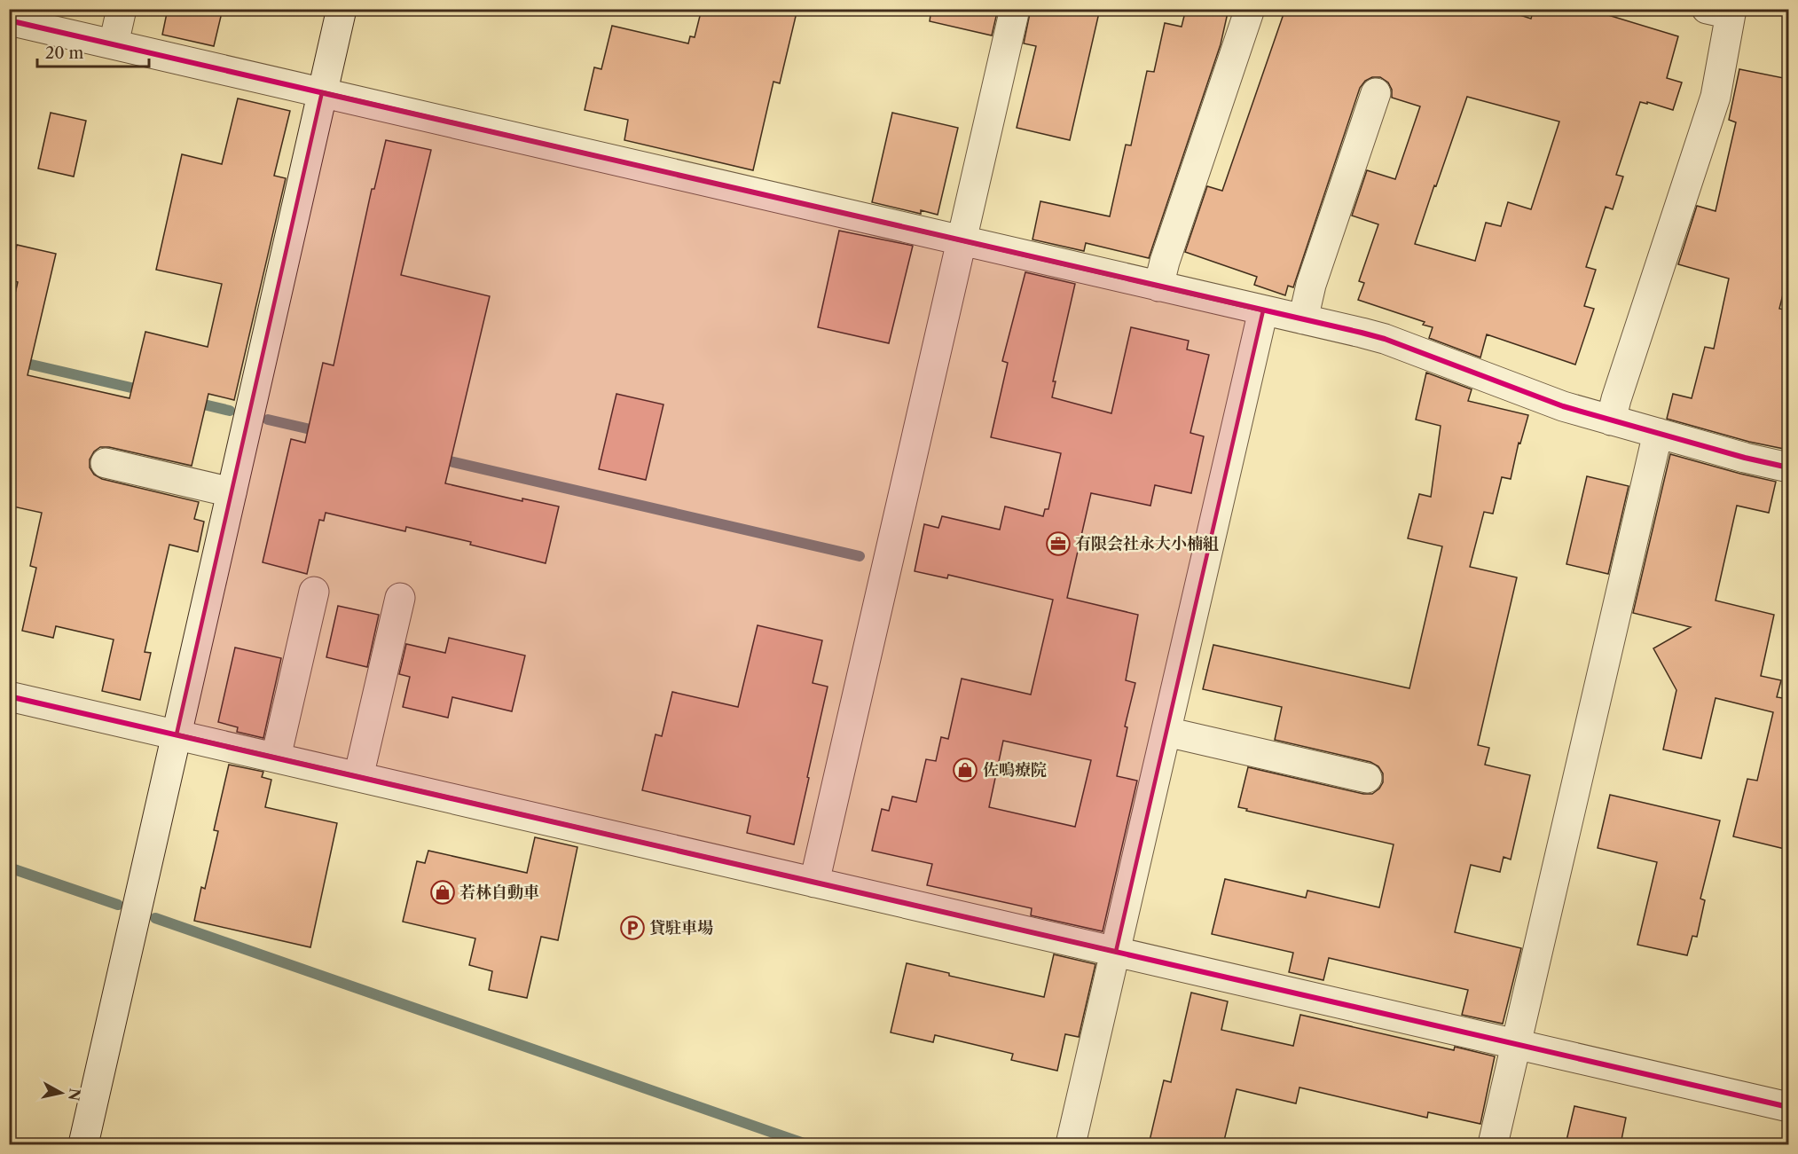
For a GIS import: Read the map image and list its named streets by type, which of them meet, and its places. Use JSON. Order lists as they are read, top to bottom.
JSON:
{
  "places": {
    "office": ["有限会社永大小楠組"],
    "shop": ["佐鳴療院", "若林自動車"],
    "parking": ["貸駐車場"]
  },
  "scale_bar": "20 m",
  "north": "right"
}
